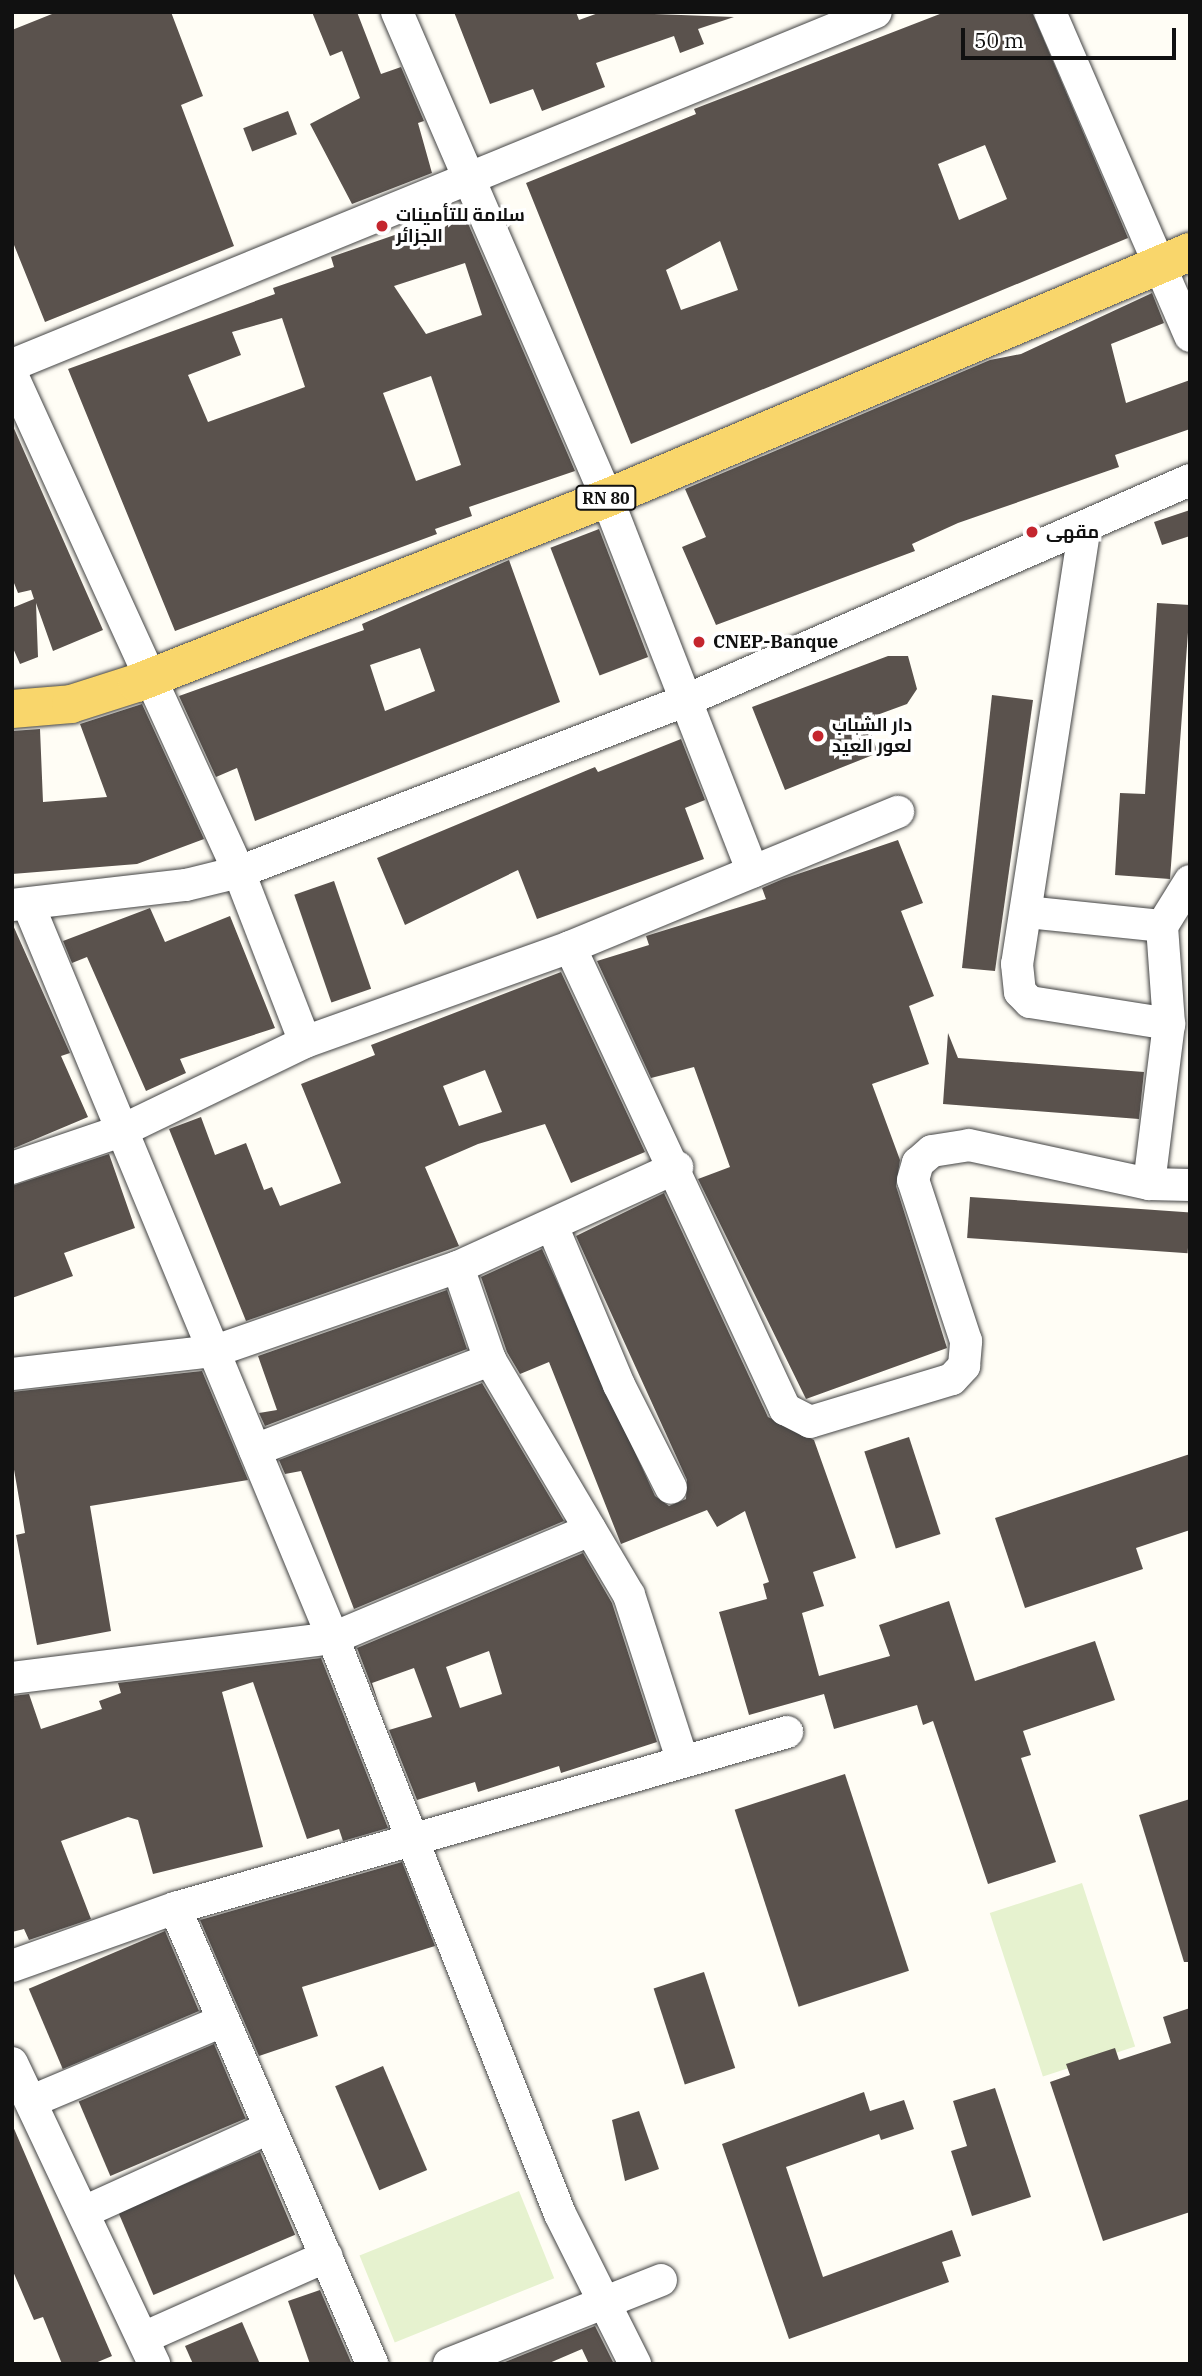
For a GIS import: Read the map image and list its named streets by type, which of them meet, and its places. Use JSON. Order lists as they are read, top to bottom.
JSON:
{
  "streets": {
    "main road": ["RN 80"]
  },
  "places": [
    "سلامة للتأمينات الجزائر",
    "مقهى",
    "CNEP-Banque",
    "دار الشباب لعور العيد"
  ],
  "scale_bar": "50 m"
}
